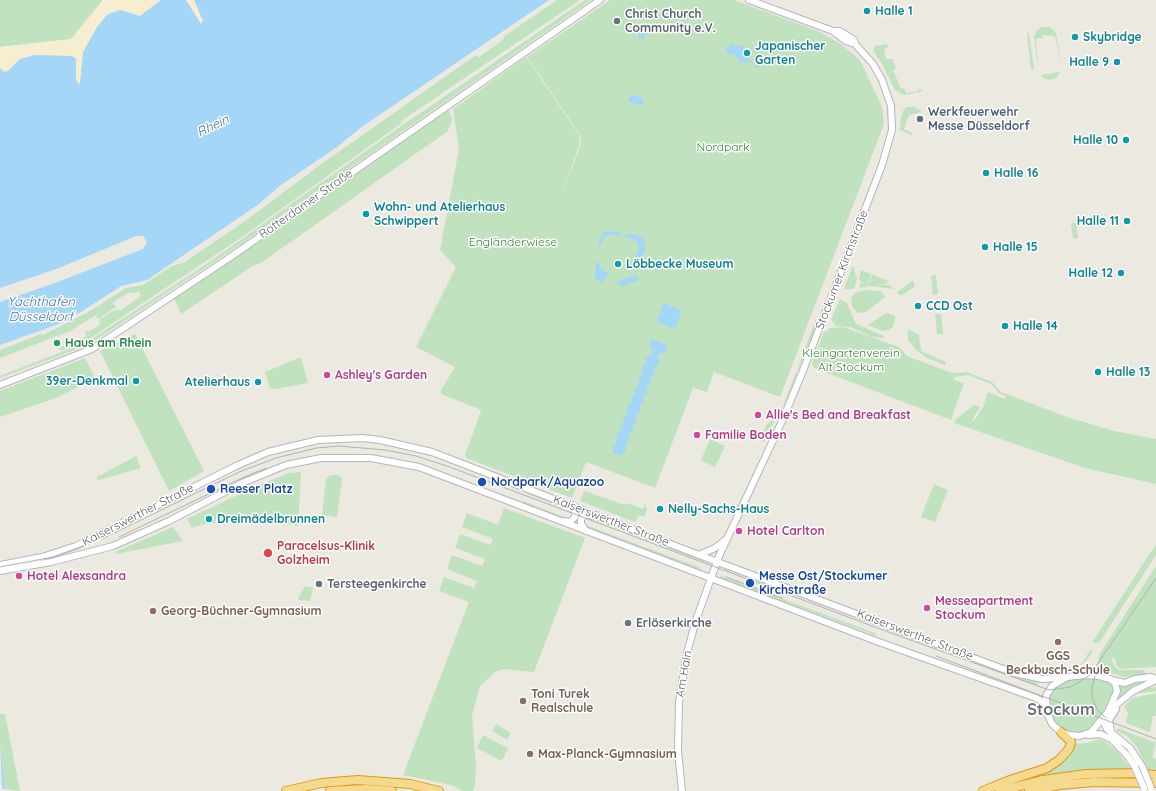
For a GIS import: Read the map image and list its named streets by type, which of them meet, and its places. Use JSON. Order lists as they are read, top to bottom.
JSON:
{
  "streets": {
    "street": [
      "Rotterdamer Straße",
      "Stockumer Kirchstraße",
      "Kaiserswerther Straße",
      "Am Hain"
    ]
  },
  "crossings": [
    ["Stockumer Kirchstraße", "Kaiserswerther Straße"],
    ["Stockumer Kirchstraße", "Am Hain"],
    ["Kaiserswerther Straße", "Am Hain"]
  ],
  "districts": ["Stockum"],
  "water": ["Rhein", "Yachthafen Düsseldorf"],
  "parks": ["Nordpark", "Engländerwiese", "Kleingartenverein Alt Stockum"],
  "places": [
    "Halle 1",
    "Christ Church Community e.V.",
    "Skybridge",
    "Japanischer Garten",
    "Halle 9",
    "Werkfeuerwehr Messe Düsseldorf",
    "Halle 10",
    "Halle 16",
    "Wohn- und Atelierhaus Schwippert",
    "Halle 11",
    "Halle 15",
    "Löbbecke Museum",
    "Halle 12",
    "CCD Ost",
    "Halle 14",
    "Haus am Rhein",
    "Halle 13",
    "Ashley's Garden",
    "39er-Denkmal",
    "Atelierhaus",
    "Allie's Bed and Breakfast",
    "Familie Boden",
    "Nordpark/Aquazoo",
    "Reeser Platz",
    "Nelly-Sachs-Haus",
    "Dreimädelbrunnen",
    "Hotel Carlton",
    "Paracelsus-Klinik Golzheim",
    "Hotel Alexsandra",
    "Messe Ost/Stockumer Kirchstraße",
    "Tersteegenkirche",
    "Messeapartment Stockum",
    "Georg-Büchner-Gymnasium",
    "Erlöserkirche",
    "GGS Beckbusch-Schule",
    "Toni Turek Realschule",
    "Max-Planck-Gymnasium"
  ]
}
